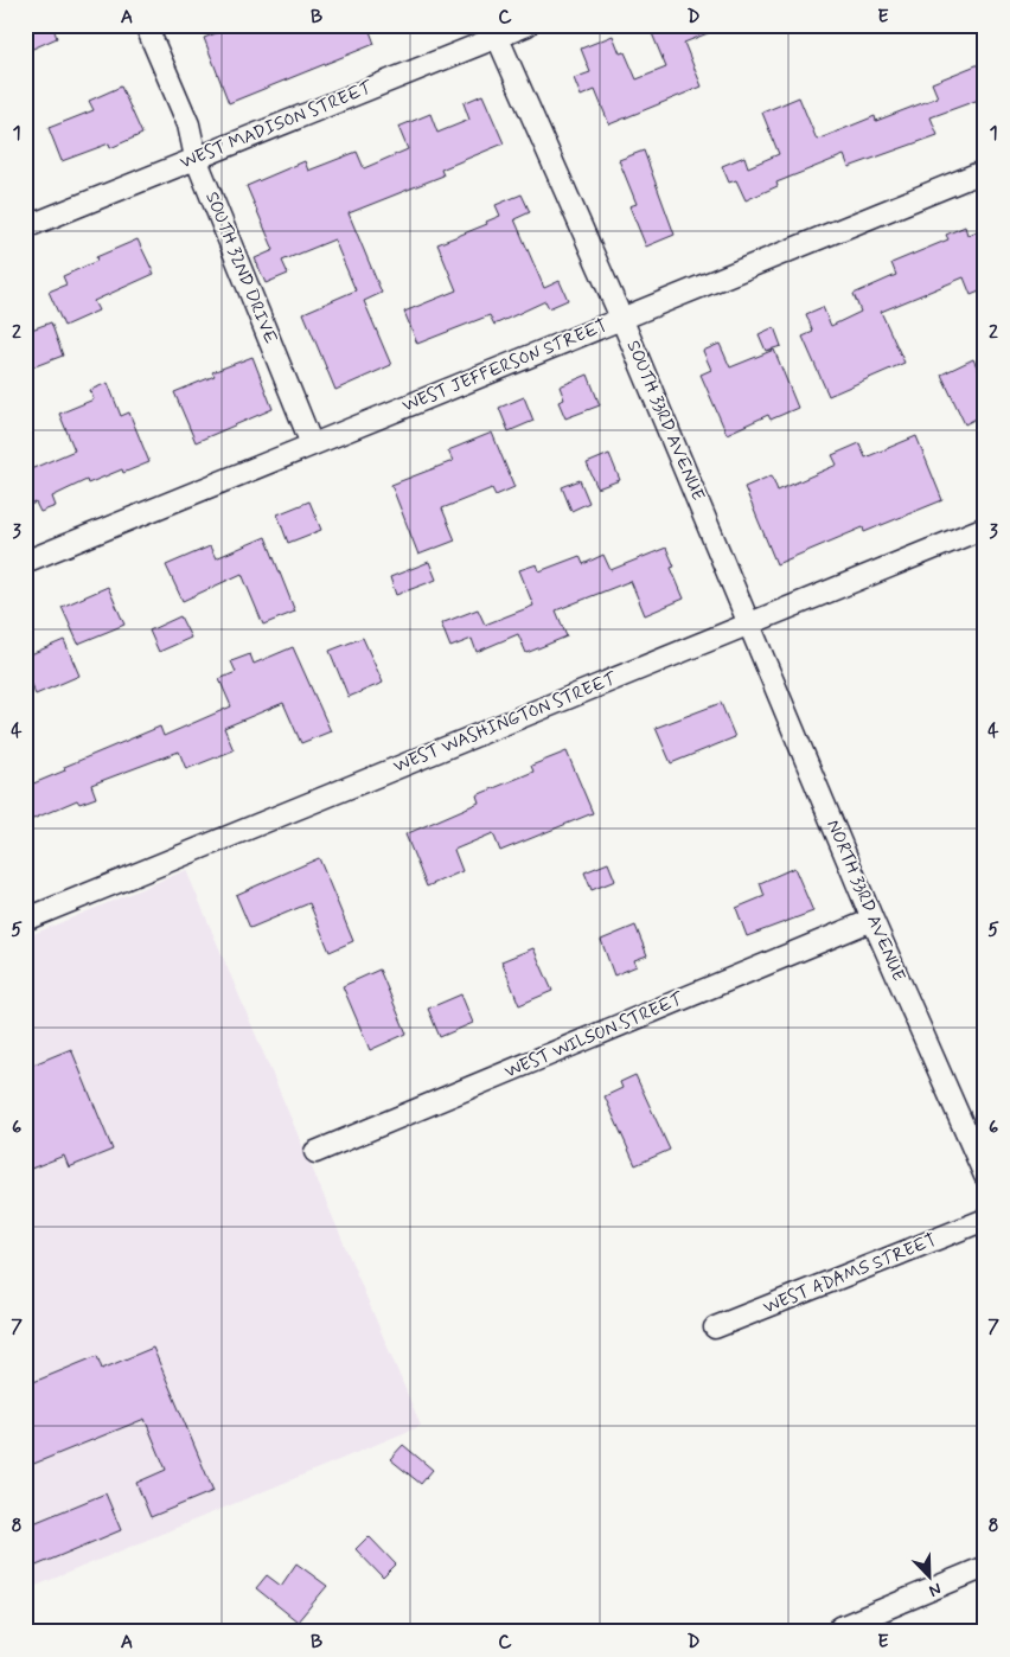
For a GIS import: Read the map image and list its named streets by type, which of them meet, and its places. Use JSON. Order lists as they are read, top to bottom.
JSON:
{
  "streets": {
    "street": [
      "WEST MADISON STREET",
      "SOUTH 32ND DRIVE",
      "WEST JEFFERSON STREET",
      "SOUTH 33RD AVENUE",
      "WEST WASHINGTON STREET",
      "NORTH 33RD AVENUE",
      "WEST WILSON STREET",
      "WEST ADAMS STREET"
    ]
  },
  "crossings": [
    ["WEST MADISON STREET", "SOUTH 32ND DRIVE"],
    ["WEST MADISON STREET", "SOUTH 33RD AVENUE"],
    ["SOUTH 32ND DRIVE", "WEST JEFFERSON STREET"],
    ["WEST JEFFERSON STREET", "SOUTH 33RD AVENUE"],
    ["SOUTH 33RD AVENUE", "WEST WASHINGTON STREET"],
    ["SOUTH 33RD AVENUE", "NORTH 33RD AVENUE"],
    ["WEST WASHINGTON STREET", "NORTH 33RD AVENUE"],
    ["NORTH 33RD AVENUE", "WEST WILSON STREET"]
  ],
  "north": "bottom right",
  "grid": {
    "columns": [
      "A",
      "B",
      "C",
      "D",
      "E"
    ],
    "rows": [
      "1",
      "2",
      "3",
      "4",
      "5",
      "6",
      "7",
      "8"
    ]
  }
}
